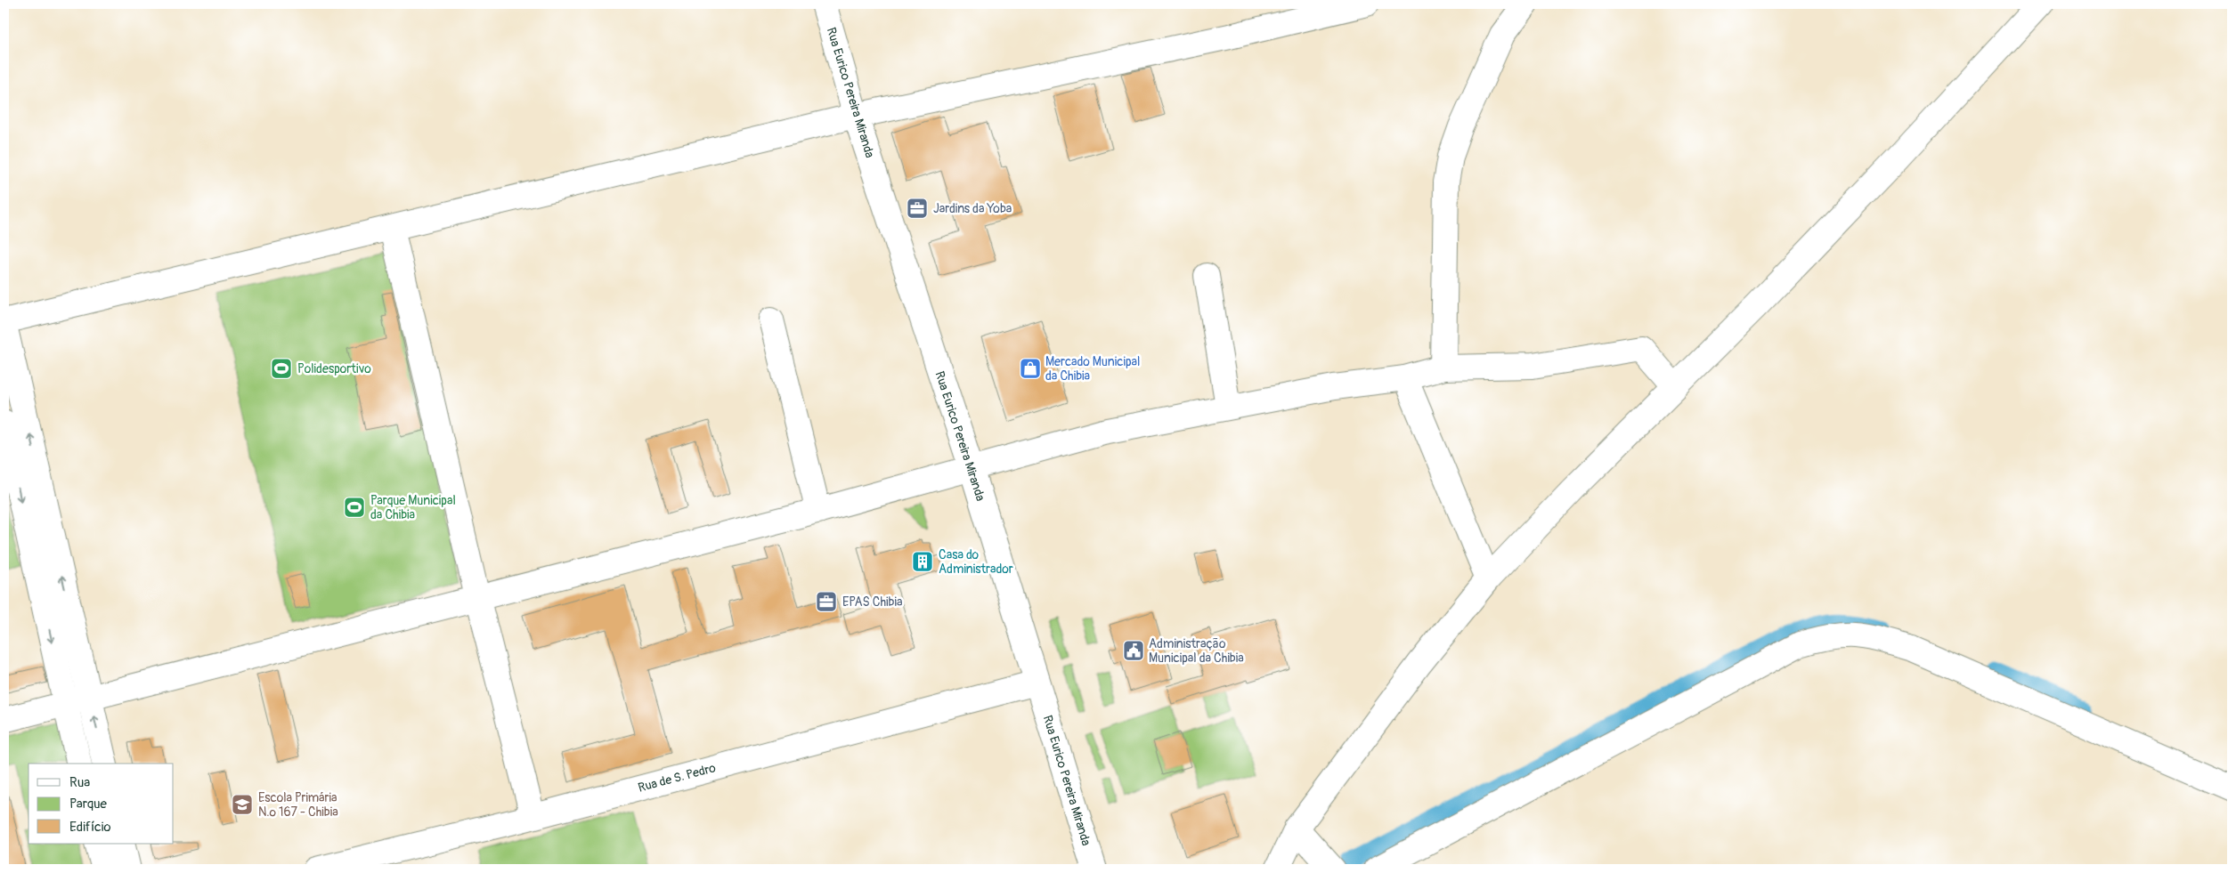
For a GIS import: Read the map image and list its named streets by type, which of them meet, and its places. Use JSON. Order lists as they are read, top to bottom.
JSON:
{
  "streets": {
    "street": ["Rua Eurico Pereira Miranda", "Rua de S. Pedro"]
  },
  "crossings": [
    ["Rua Eurico Pereira Miranda", "Rua de S. Pedro"]
  ],
  "places": {
    "office": ["Jardins da Yoba", "EPAS Chibia"],
    "sports": ["Polidesportivo", "Parque Municipal da Chibia"],
    "shop": ["Mercado Municipal da Chibia"],
    "building": ["Casa do Administrador"],
    "public building": ["Administração Municipal da Chibia"],
    "school or university": ["Escola Primária N.º 167 - Chibia"]
  },
  "legend": ["Rua", "Parque", "Edifício"]
}
